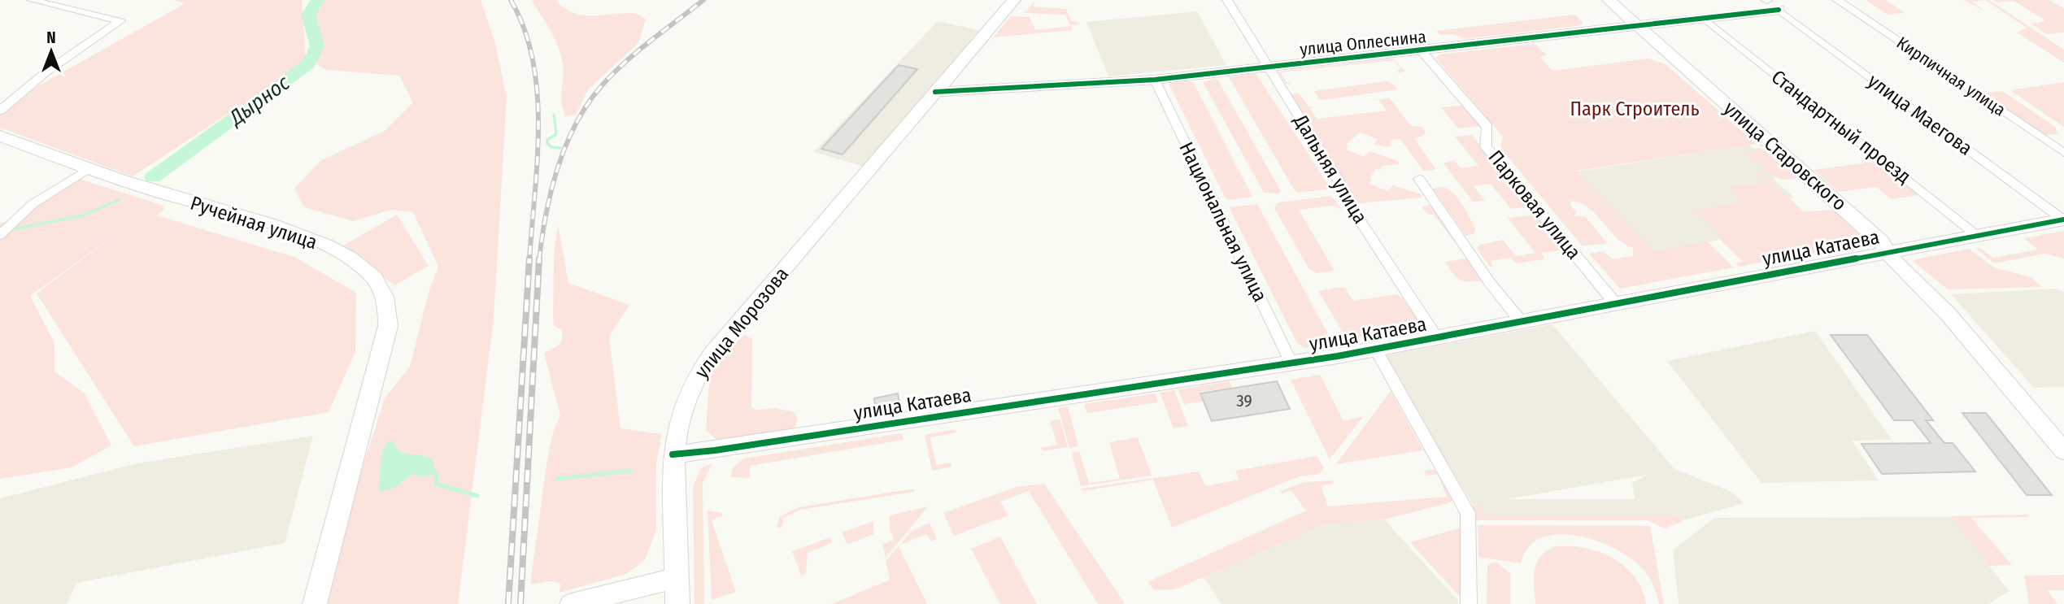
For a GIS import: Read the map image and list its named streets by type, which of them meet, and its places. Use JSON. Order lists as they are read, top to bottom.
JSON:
{
  "streets": {
    "street": [
      "улица Оплеснина",
      "Кирпичная улица",
      "улица Маегова",
      "Стандартный проезд",
      "улица Старовского",
      "Дальняя улица",
      "Парковая улица",
      "Национальная улица",
      "Ручейная улица",
      "улица Катаева",
      "улица Морозова"
    ]
  },
  "crossings": [
    ["улица Оплеснина", "улица Маегова"],
    ["улица Оплеснина", "Стандартный проезд"],
    ["улица Оплеснина", "улица Старовского"],
    ["улица Оплеснина", "Дальняя улица"],
    ["улица Оплеснина", "Парковая улица"],
    ["улица Оплеснина", "Национальная улица"],
    ["улица Оплеснина", "улица Морозова"],
    ["улица Маегова", "улица Катаева"],
    ["Стандартный проезд", "улица Катаева"],
    ["улица Старовского", "улица Катаева"],
    ["Дальняя улица", "улица Катаева"],
    ["Парковая улица", "улица Катаева"],
    ["Национальная улица", "улица Катаева"],
    ["улица Катаева", "улица Морозова"]
  ],
  "water": ["Дырнос"],
  "parks": ["Парк Строитель"],
  "house_numbers": ["39"],
  "north": "top"
}
